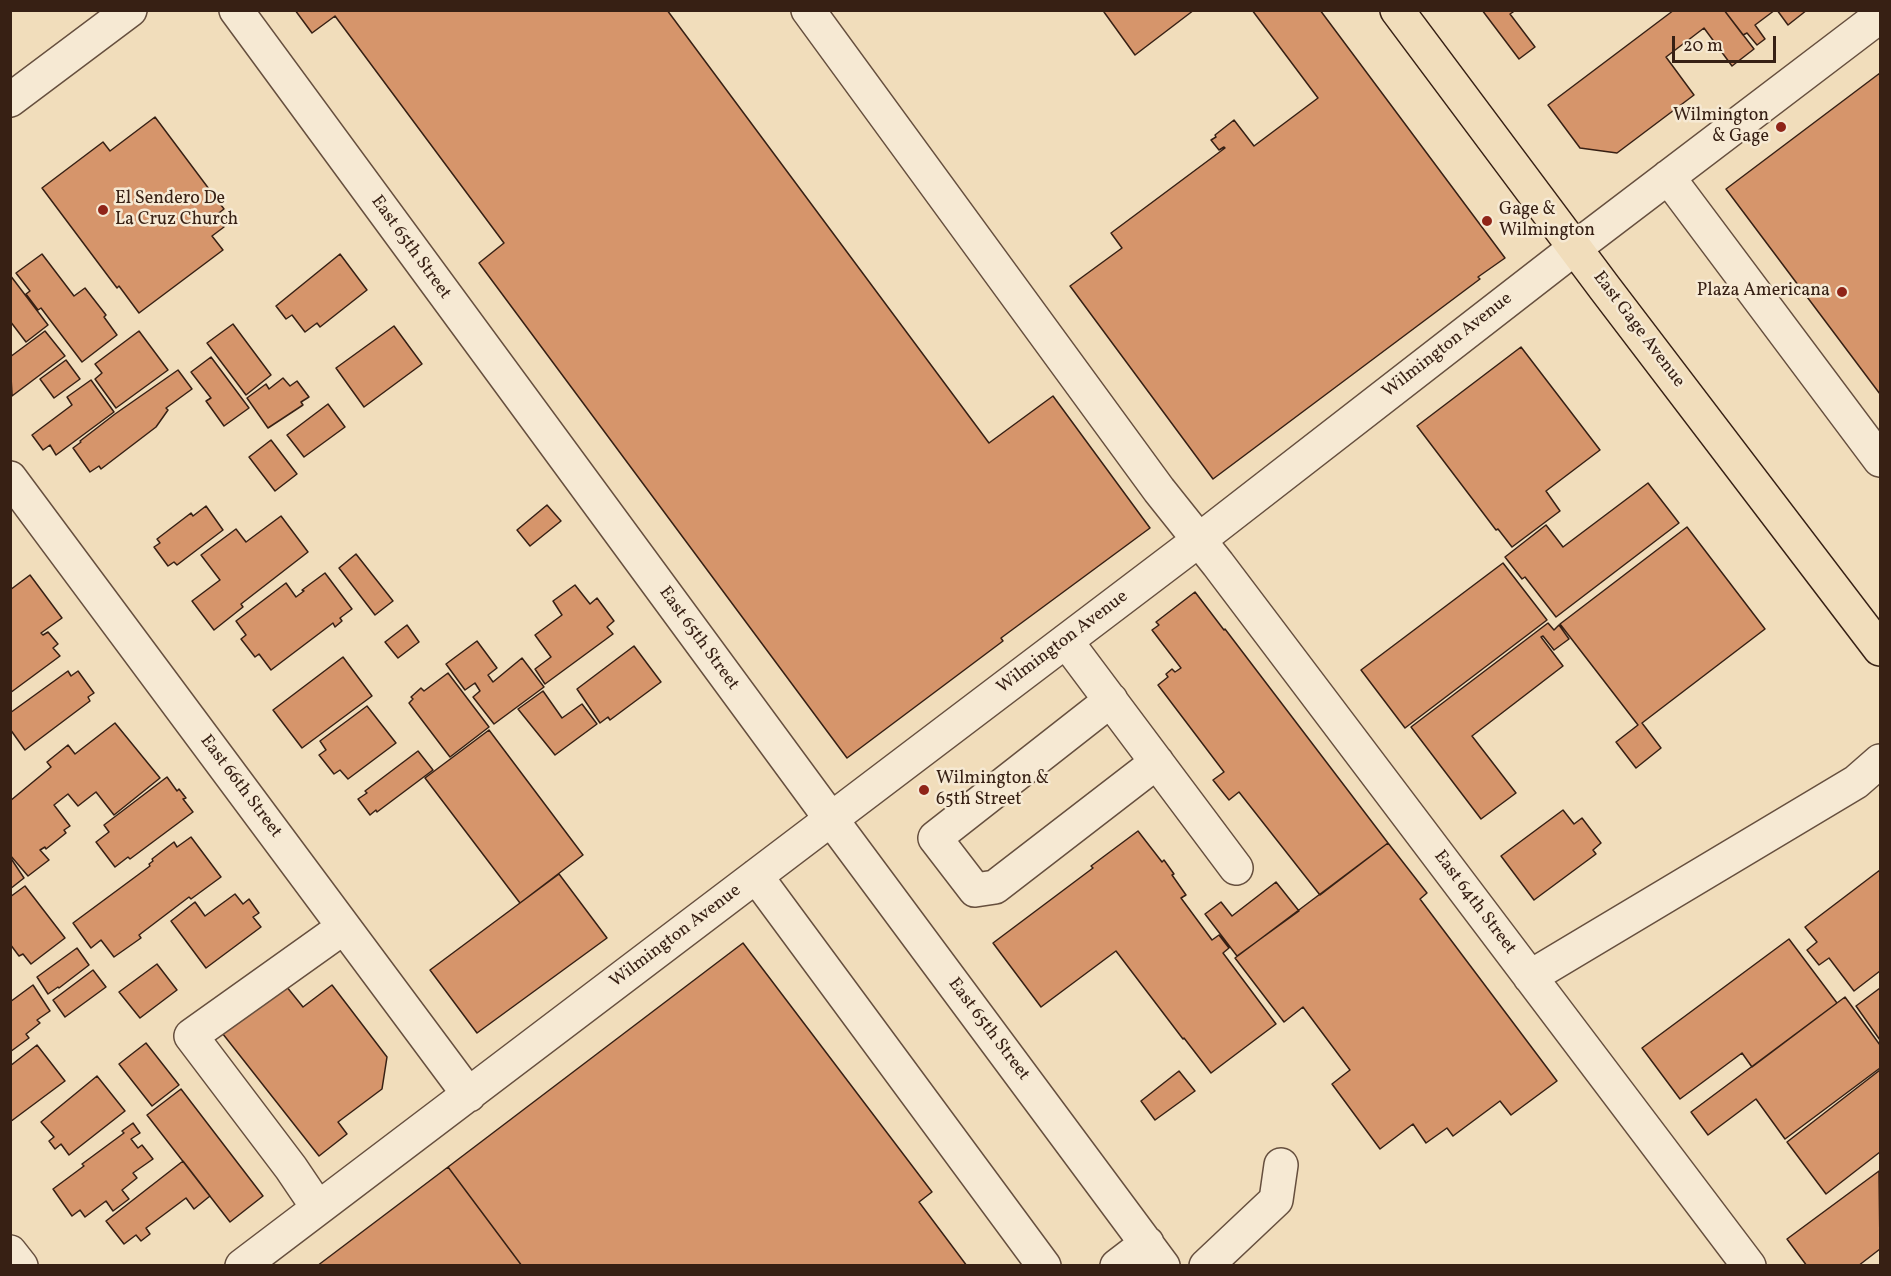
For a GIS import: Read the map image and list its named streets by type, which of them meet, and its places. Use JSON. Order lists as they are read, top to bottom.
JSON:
{
  "streets": {
    "main road": ["East Gage Avenue"],
    "street": [
      "East 65th Street",
      "Wilmington Avenue",
      "East 66th Street",
      "East 64th Street"
    ]
  },
  "crossings": [
    ["East 65th Street", "Wilmington Avenue"],
    ["East Gage Avenue", "Wilmington Avenue"],
    ["Wilmington Avenue", "East 66th Street"],
    ["Wilmington Avenue", "East 64th Street"]
  ],
  "places": [
    "Wilmington & Gage",
    "El Sendero De La Cruz Church",
    "Gage & Wilmington",
    "Plaza Americana",
    "Wilmington & 65th Street"
  ],
  "scale_bar": "20 m"
}
